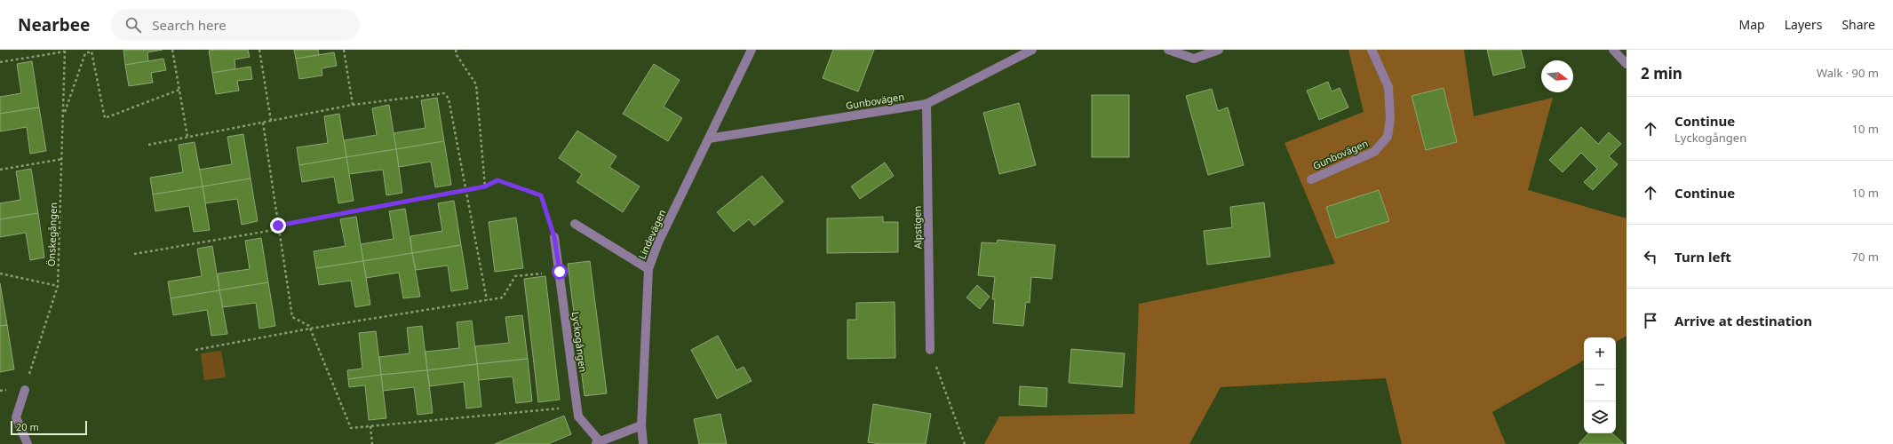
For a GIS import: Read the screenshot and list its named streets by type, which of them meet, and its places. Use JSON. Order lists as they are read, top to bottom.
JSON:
{
  "streets": {
    "street": [
      "Gunbovägen",
      "Alpstigen",
      "Lindevägen",
      "Lyckogången"
    ],
    "path": ["Önskegången"]
  },
  "crossings": [
    ["Gunbovägen", "Alpstigen"],
    ["Gunbovägen", "Lindevägen"],
    ["Lindevägen", "Lyckogången"]
  ],
  "scale_bar": "20 m",
  "north": "right",
  "page": {
    "header": "Nearbee",
    "search": "Search here",
    "nav": ["Map", "Layers", "Share"],
    "heading": ["2 min", "Walk · 90 m"],
    "list": [
      ["Continue", "Lyckogången", "10 m"],
      ["Continue", "10 m"],
      ["Turn left", "70 m"],
      "Arrive at destination"
    ],
    "map_buttons": ["+", "−"],
    "scale": "20 m"
  }
}
